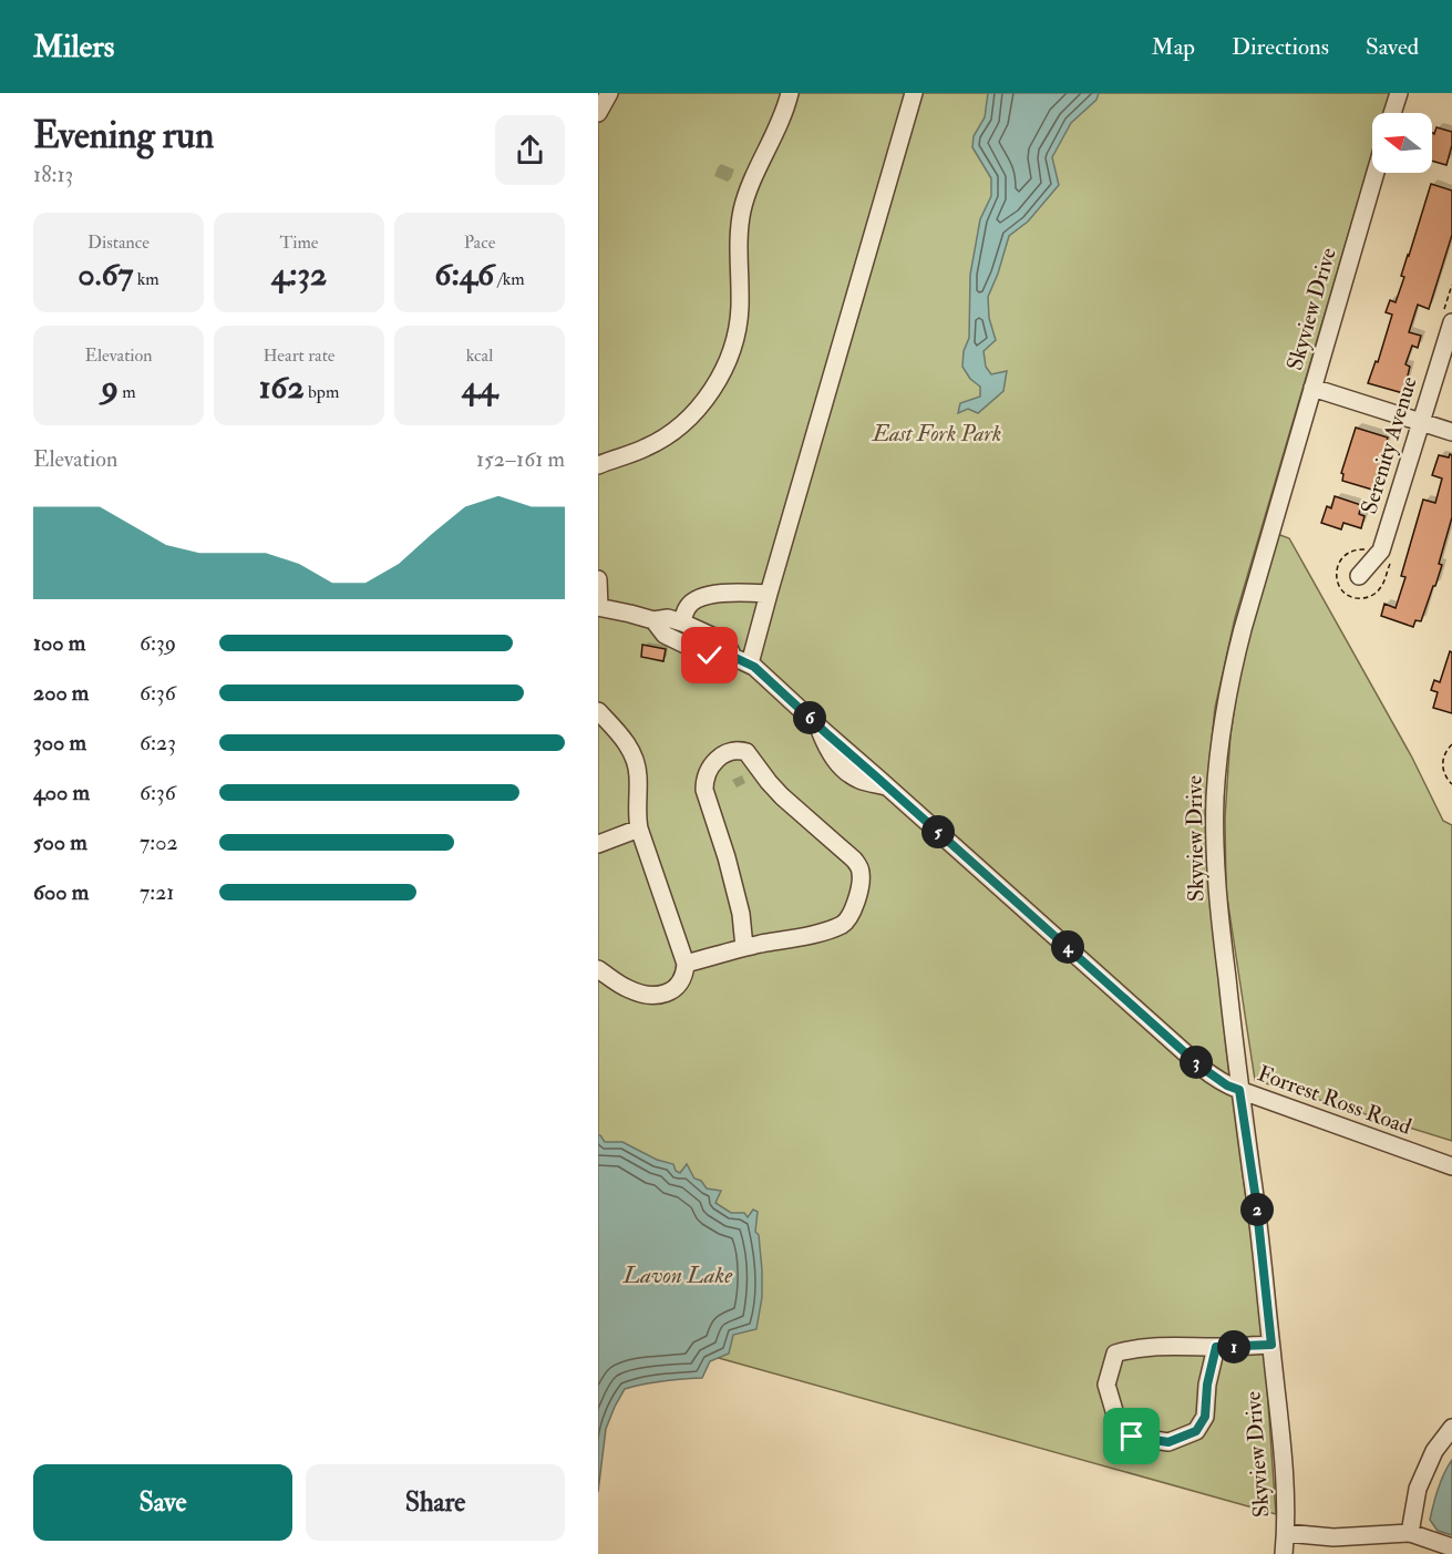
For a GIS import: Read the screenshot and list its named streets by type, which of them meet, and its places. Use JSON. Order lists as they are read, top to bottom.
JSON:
{
  "streets": {
    "street": ["Skyview Drive", "Serenity Avenue", "Forrest Ross Road"]
  },
  "crossings": [
    ["Skyview Drive", "Forrest Ross Road"]
  ],
  "water": ["Lavon Lake"],
  "parks": ["East Fork Park"],
  "north": "left",
  "page": {
    "header": "Milers",
    "nav": ["Map", "Directions", "Saved"],
    "heading": ["Evening run", "18:13"],
    "stats": [
      ["Distance", "0.67 km"],
      ["Time", "4:32"],
      ["Pace", "6:46 /km"],
      ["Elevation", "9 m"],
      ["Heart rate", "162 bpm"],
      ["kcal", "44"]
    ],
    "chart": ["Elevation", "152–161 m"],
    "list": [
      {
        "name": "100 m",
        "note": "6:39"
      },
      {
        "name": "200 m",
        "note": "6:36"
      },
      {
        "name": "300 m",
        "note": "6:23"
      },
      {
        "name": "400 m",
        "note": "6:36"
      },
      {
        "name": "500 m",
        "note": "7:02"
      },
      {
        "name": "600 m",
        "note": "7:21"
      }
    ],
    "pins": [
      "6",
      "5",
      "4",
      "3",
      "2",
      "1"
    ],
    "buttons": ["Save", "Share"]
  }
}
